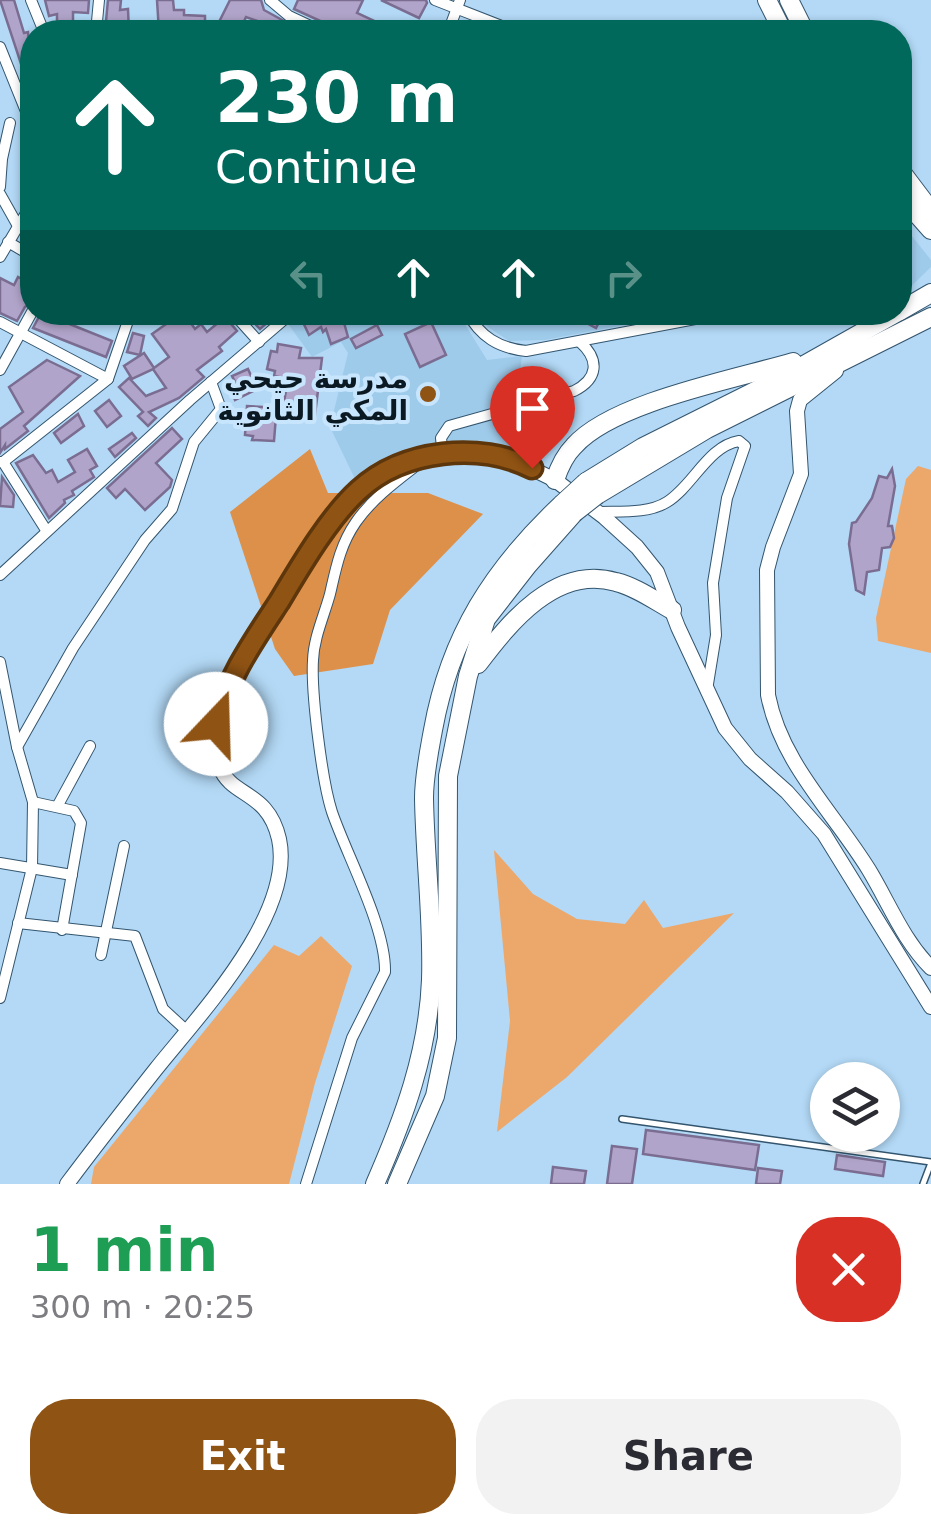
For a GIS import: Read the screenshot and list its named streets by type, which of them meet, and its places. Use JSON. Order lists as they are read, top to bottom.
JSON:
{
  "places": ["مدرسة حيحي المكي الثانوية"],
  "page": {
    "turn": ["230 m", "Continue"],
    "heading": ["1 min", "300 m · 20:25"],
    "buttons": ["Exit", "Share"]
  }
}
